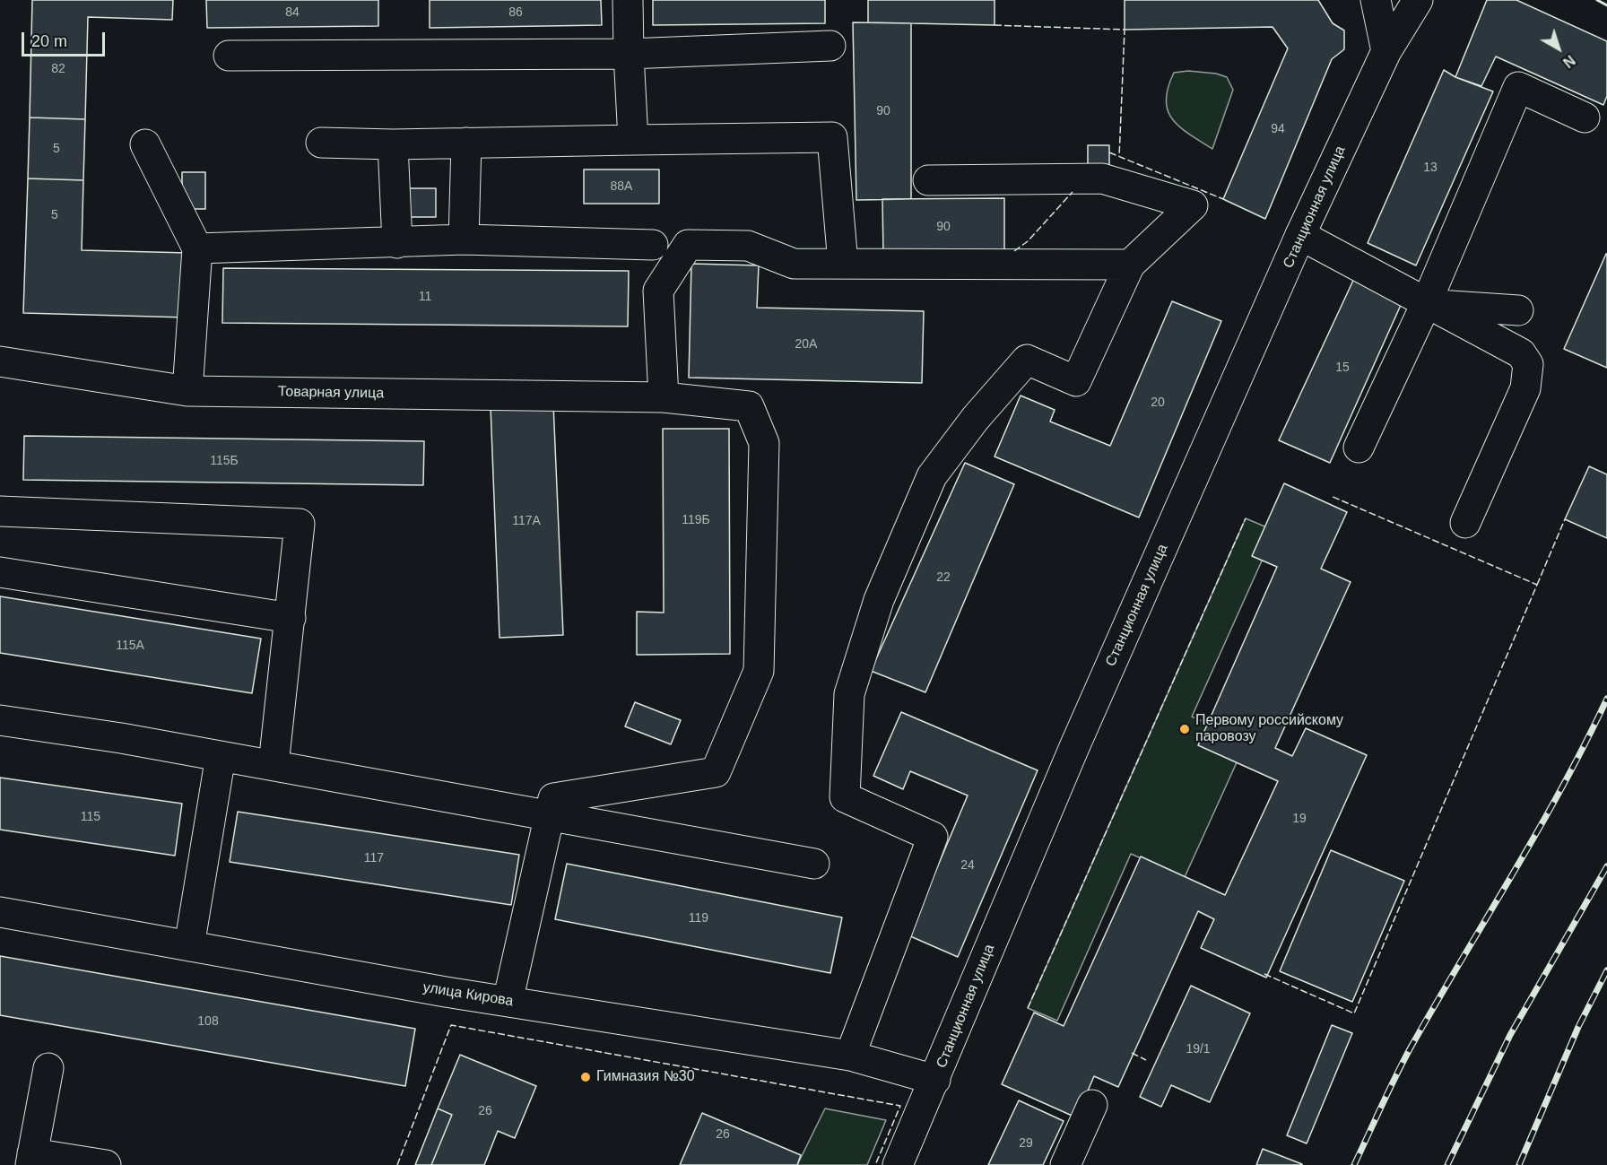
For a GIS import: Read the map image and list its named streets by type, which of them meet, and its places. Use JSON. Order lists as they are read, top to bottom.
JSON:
{
  "streets": {
    "main road": ["Станционная улица", "Товарная улица", "улица Кирова"]
  },
  "crossings": [
    ["Станционная улица", "улица Кирова"]
  ],
  "places": ["Первому российскому паровозу", "Гимназия №30"],
  "house_numbers": [
    "84",
    "86",
    "82",
    "90",
    "94",
    "5",
    "13",
    "88А",
    "5",
    "90",
    "11",
    "20А",
    "15",
    "20",
    "115Б",
    "119Б",
    "117А",
    "22",
    "115А",
    "115",
    "19",
    "117",
    "24",
    "119",
    "108",
    "19/1",
    "26",
    "26",
    "29"
  ],
  "scale_bar": "20 m",
  "north": "bottom right"
}
